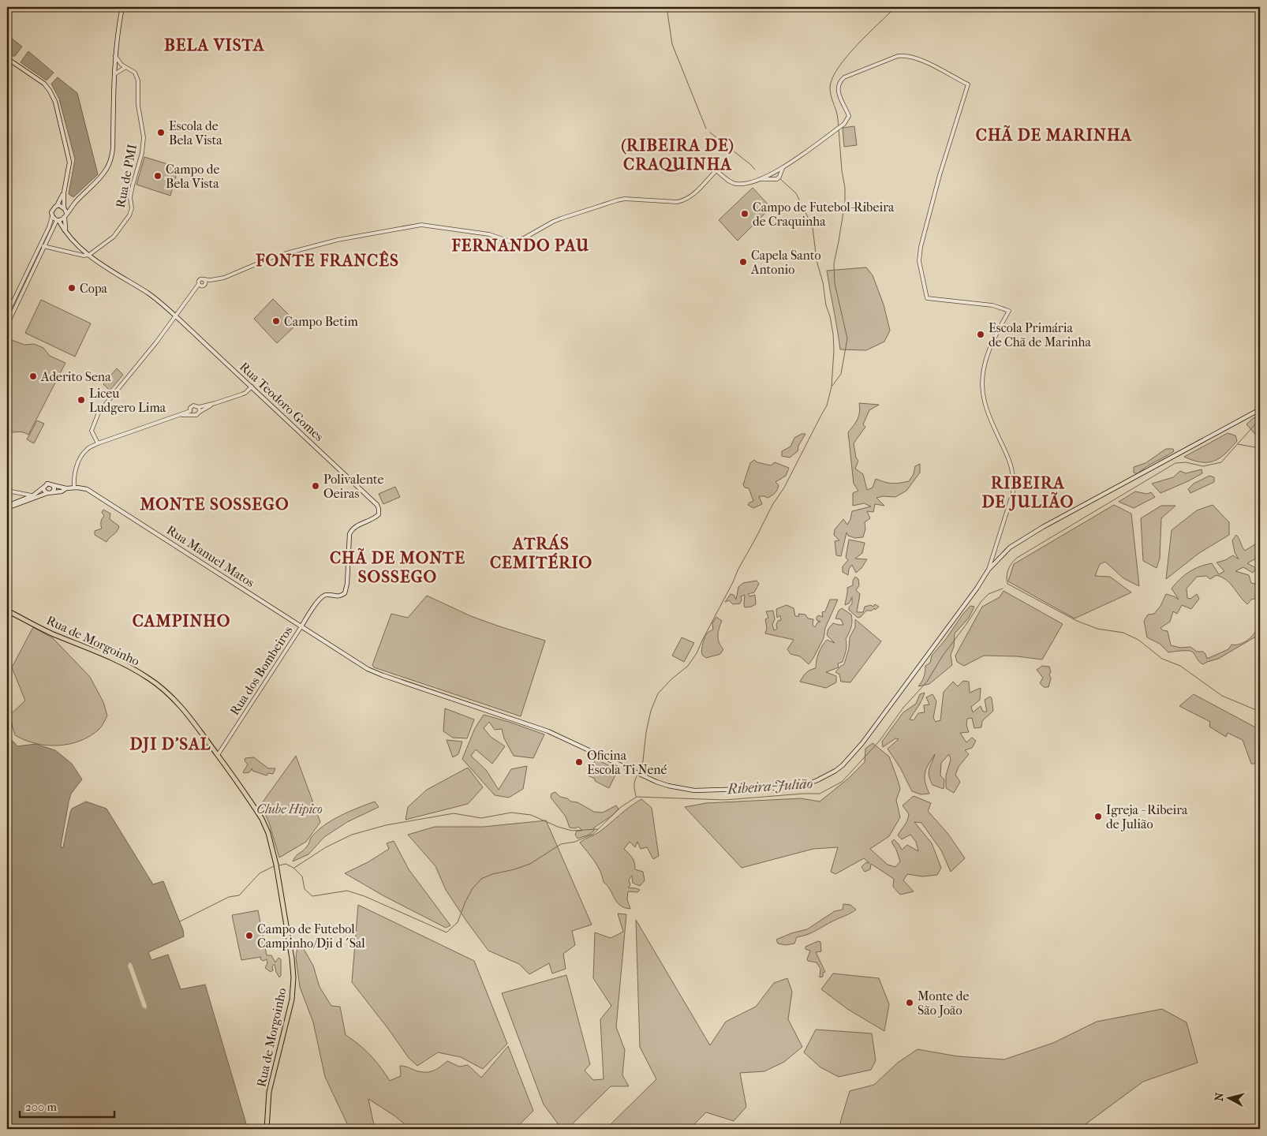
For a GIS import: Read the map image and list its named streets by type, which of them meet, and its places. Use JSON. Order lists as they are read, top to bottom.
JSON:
{
  "streets": {
    "main road": [
      "Rua Teodoro Gomes",
      "Rua Manuel Matos",
      "Rua de Morgoinho",
      "Rua dos Bombeiros"
    ],
    "street": ["Rua de PMI"]
  },
  "crossings": [
    ["Rua de PMI", "Rua Teodoro Gomes"],
    ["Rua Teodoro Gomes", "Rua dos Bombeiros"],
    ["Rua Manuel Matos", "Rua dos Bombeiros"],
    ["Rua de Morgoinho", "Rua dos Bombeiros"]
  ],
  "districts": [
    "BELA VISTA",
    "CHÃ DE MARINHA",
    "(RIBEIRA DE) CRAQUINHA",
    "FERNANDO PAU",
    "FONTE FRANCÊS",
    "RIBEIRA DE JULIÃO",
    "MONTE SOSSEGO",
    "ATRÁS CEMITÉRIO",
    "CHÃ DE MONTE SOSSEGO",
    "CAMPINHO",
    "DJI D'SAL"
  ],
  "water": ["Ribeira Julião"],
  "parks": ["Clube Hipico"],
  "places": [
    "Escola de Bela Vista",
    "Campo de Bela Vista",
    "Campo de Futebol-Ribeira de Craquinha",
    "Capela Santo Antonio",
    "Copa",
    "Campo Betim",
    "Escola Primária de Chã de Marinha",
    "Aderito Sena",
    "Liceu Ludgero Lima",
    "Polivalente Oeiras",
    "Oficina Escola Ti Nené",
    "Igreja - Ribeira de Julião",
    "Campo de Futebol Campinho/Dji d´Sal",
    "Monte de São João"
  ],
  "scale_bar": "200 m",
  "north": "left"
}
